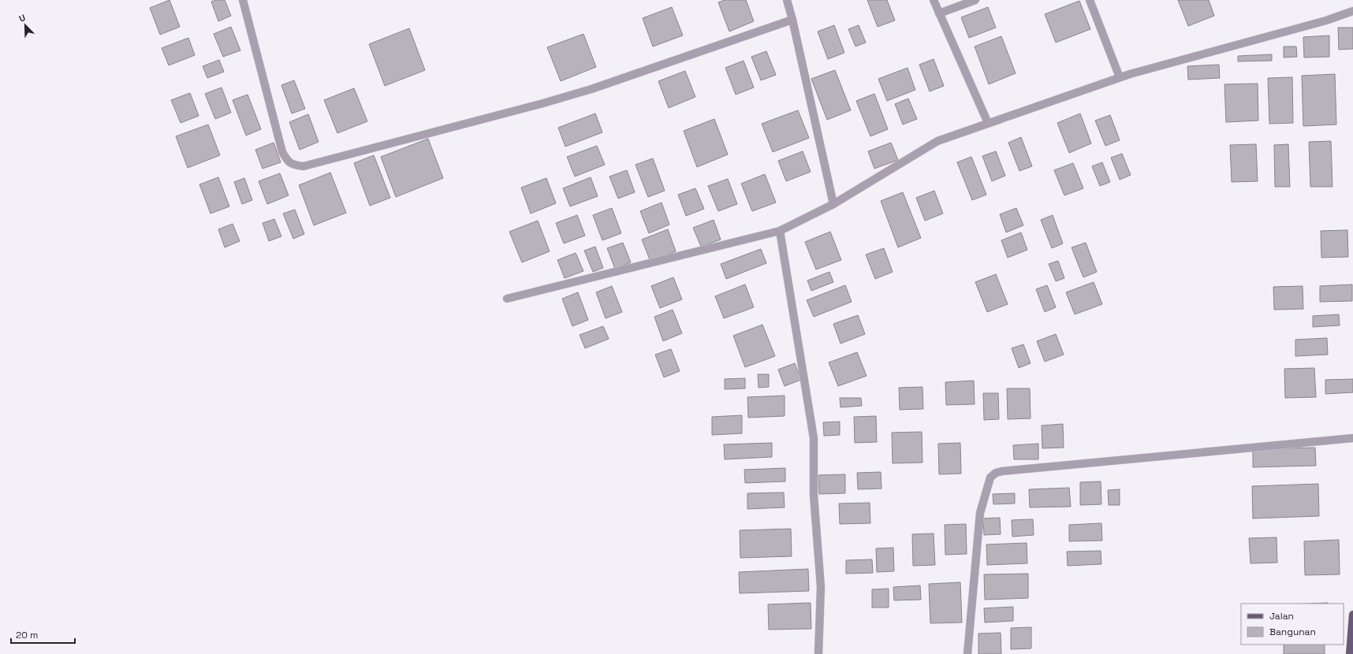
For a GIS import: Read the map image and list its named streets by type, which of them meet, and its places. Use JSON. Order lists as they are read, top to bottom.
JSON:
{
  "legend": ["Jalan", "Bangunan"],
  "scale_bar": "20 m",
  "north": "top left"
}
